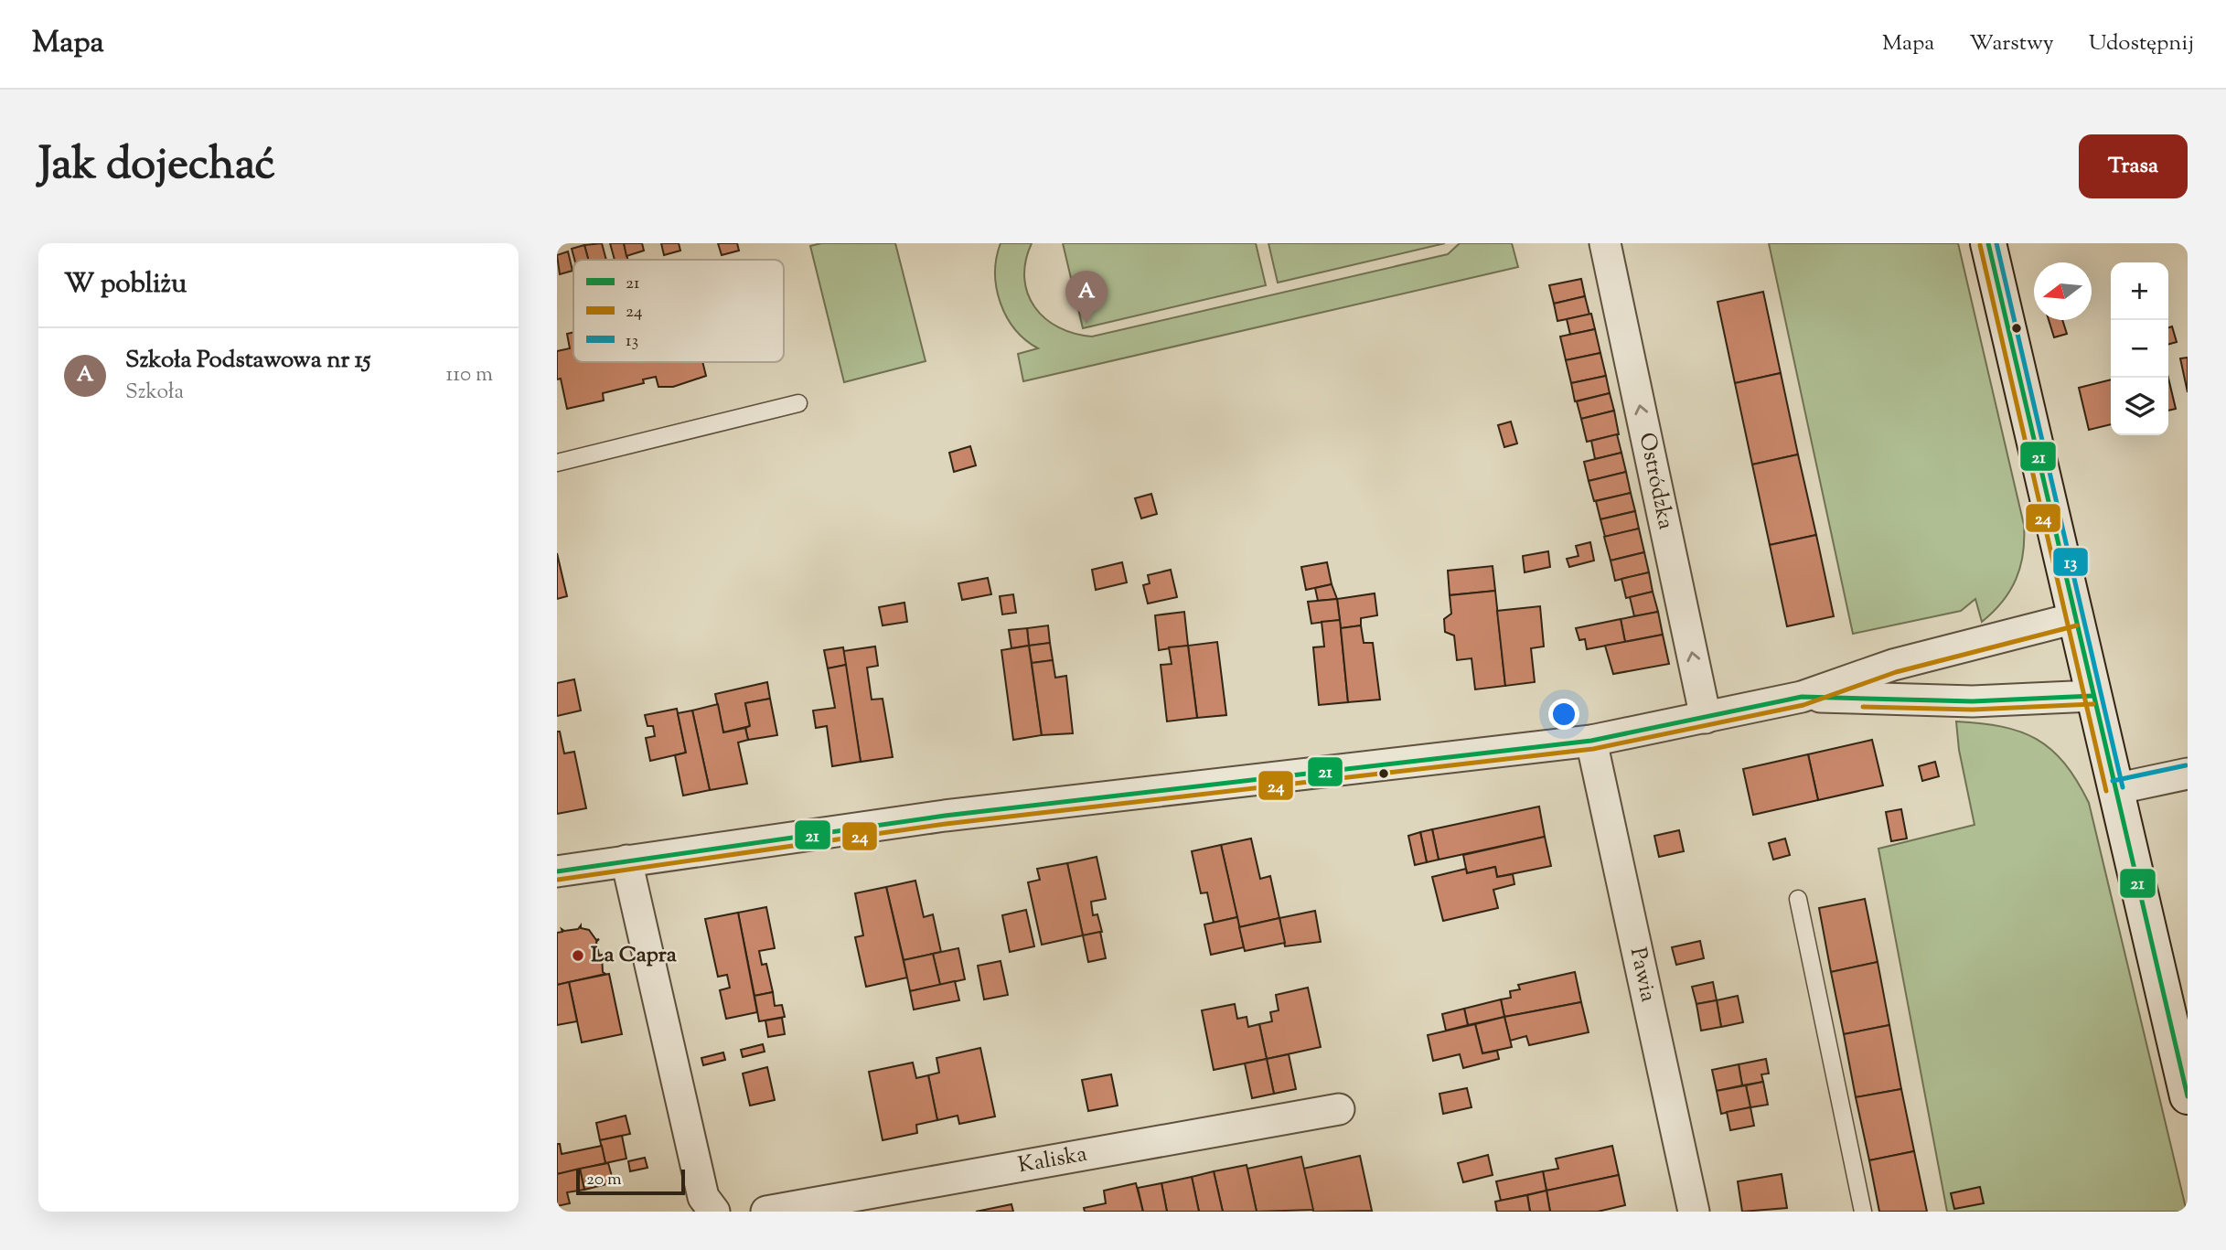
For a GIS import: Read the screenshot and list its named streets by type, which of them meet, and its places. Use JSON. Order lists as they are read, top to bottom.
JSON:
{
  "streets": {
    "street": ["Ostródzka", "Pawia", "Kaliska"]
  },
  "one_way": ["Ostródzka"],
  "places": ["La Capra"],
  "lines": ["transit line 21", "transit line 13", "transit line 24"],
  "legend": ["21", "24", "13"],
  "scale_bar": "20 m",
  "north": "left",
  "page": {
    "header": "Mapa",
    "nav": ["Mapa", "Warstwy", "Udostępnij"],
    "title": "Jak dojechać",
    "buttons": "Trasa",
    "heading": "W pobliżu",
    "map_buttons": ["+", "−"],
    "pins": "A",
    "list": [
      {
        "mark": "A",
        "name": "Szkoła Podstawowa nr 15",
        "note": "Szkoła",
        "value": "110 m"
      }
    ],
    "scale": "20 m"
  }
}
